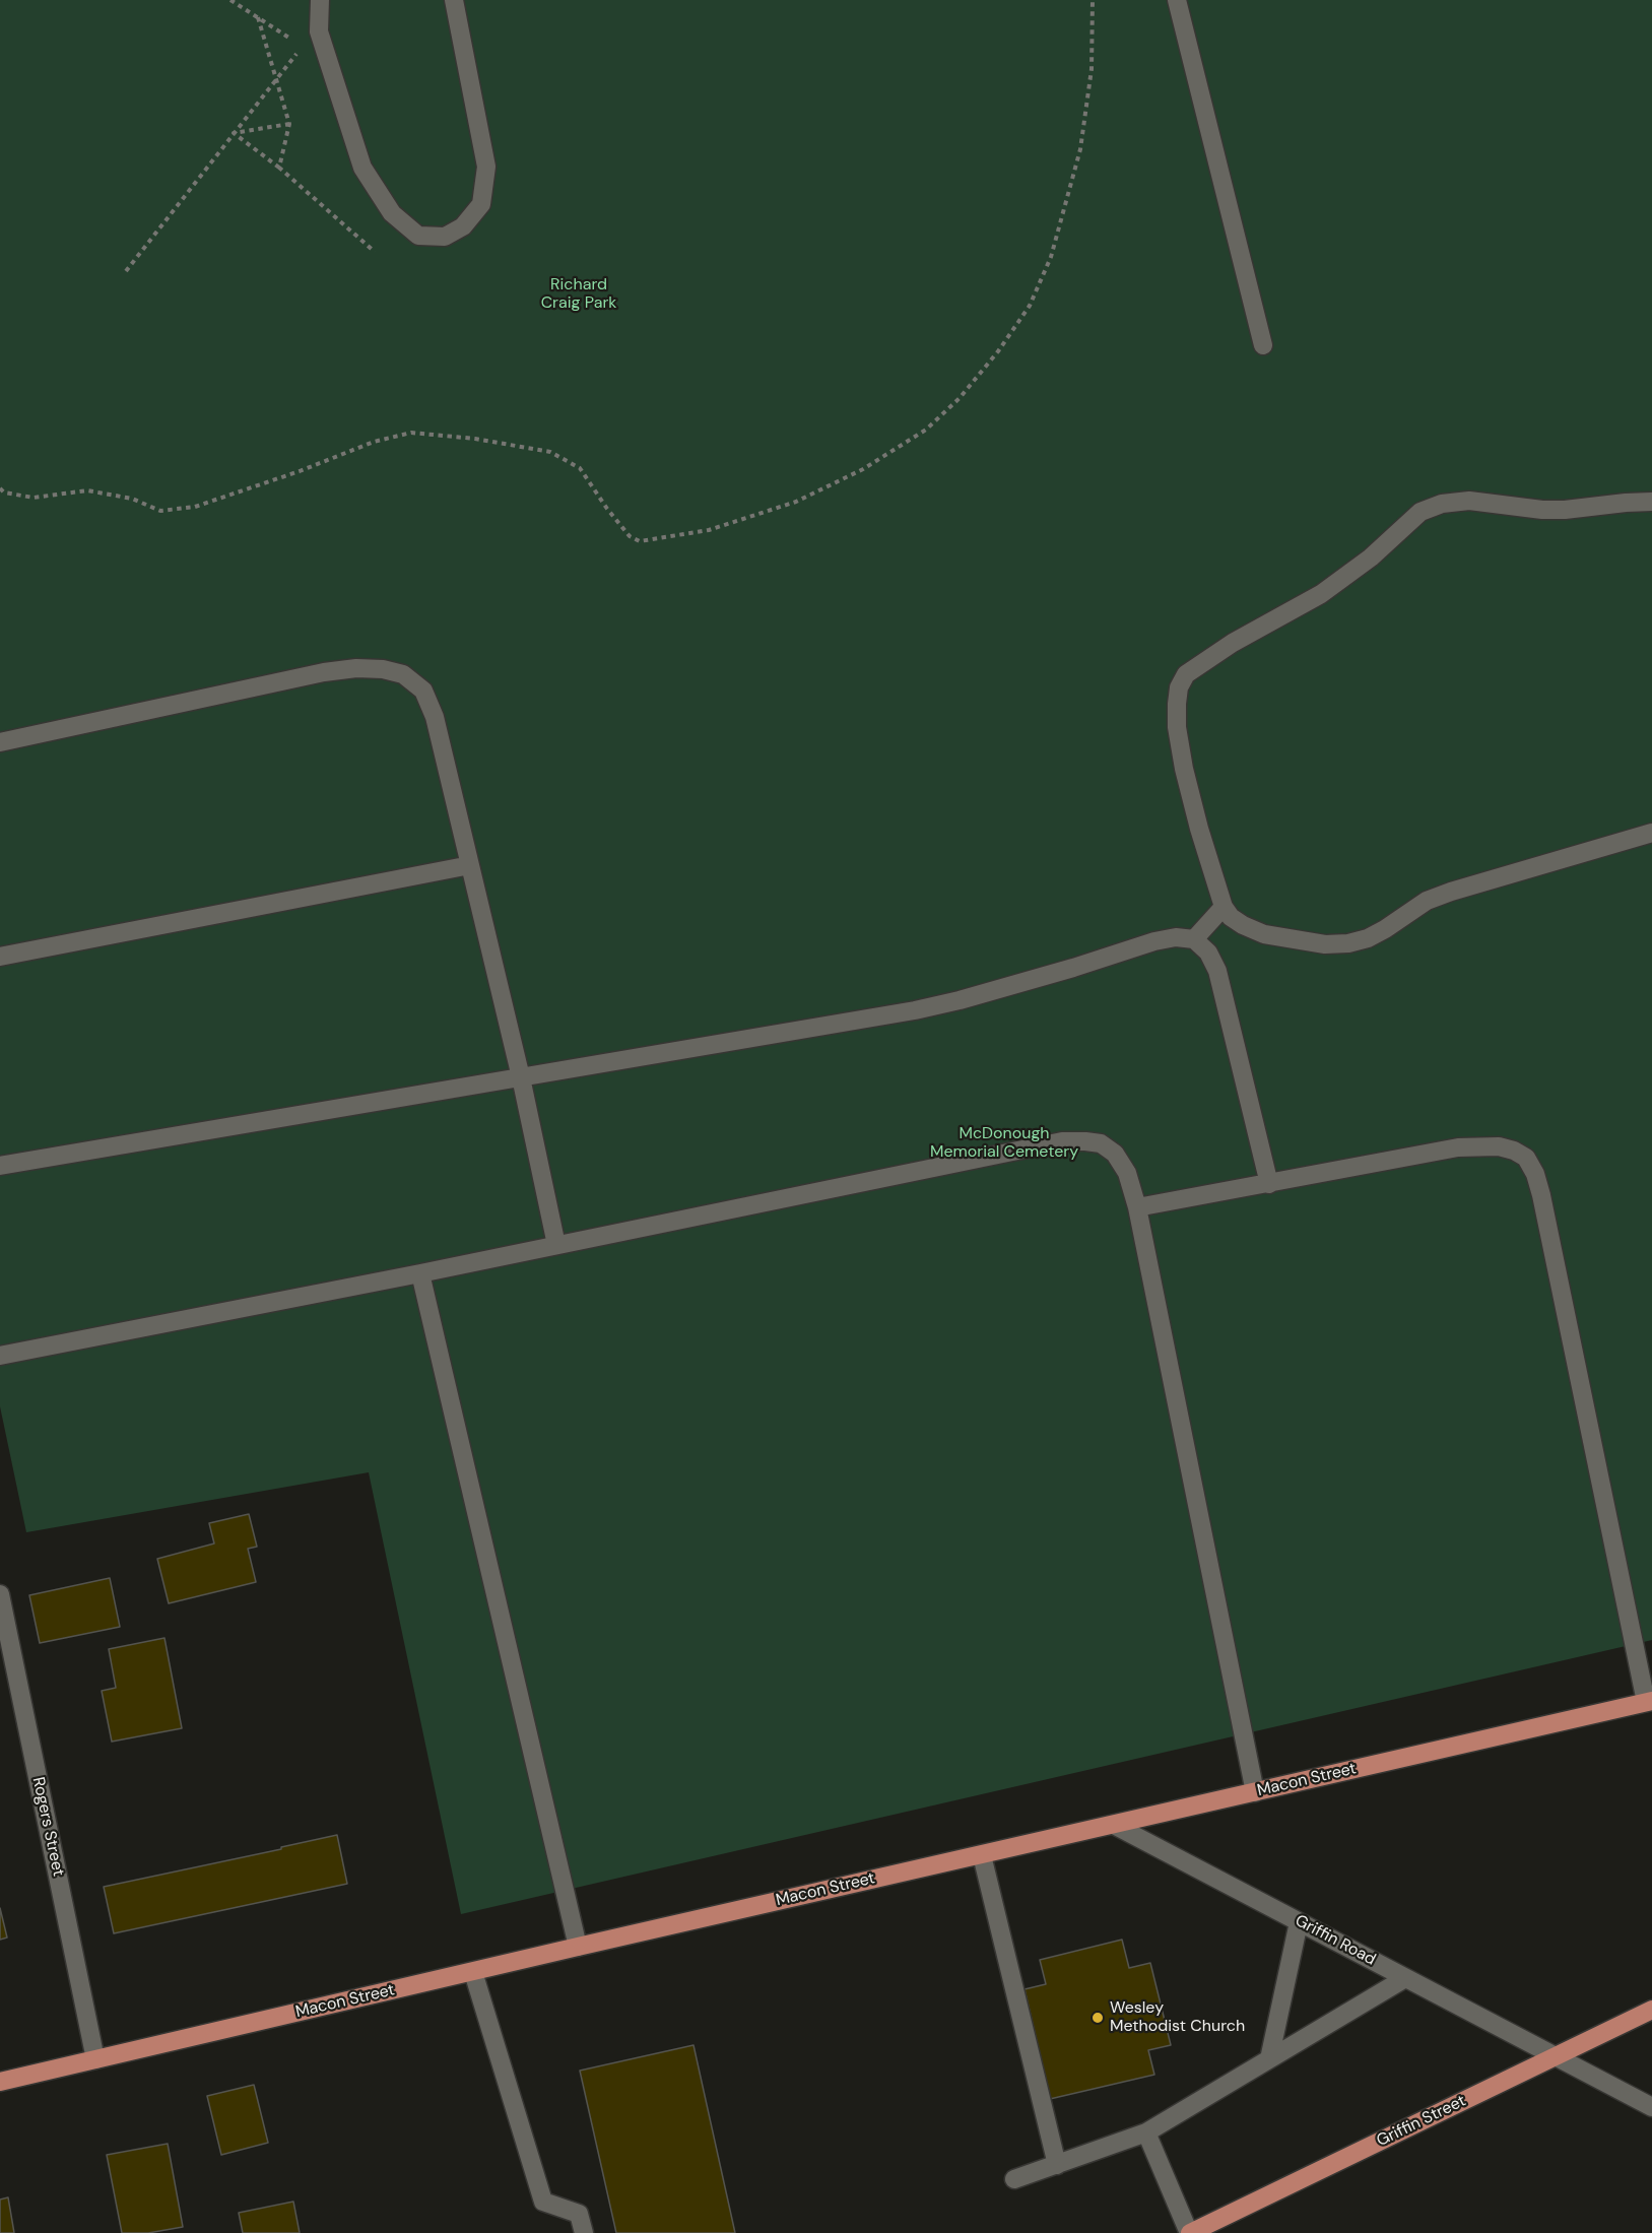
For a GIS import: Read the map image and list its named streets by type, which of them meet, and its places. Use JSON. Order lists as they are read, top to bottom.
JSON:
{
  "streets": {
    "main road": ["Macon Street", "Griffin Street"],
    "street": ["Rogers Street", "Griffin Road"]
  },
  "crossings": [
    ["Macon Street", "Rogers Street"],
    ["Macon Street", "Griffin Road"],
    ["Griffin Road", "Griffin Street"]
  ],
  "parks": ["Richard Craig Park", "McDonough Memorial Cemetery"],
  "places": ["Wesley Methodist Church"]
}
